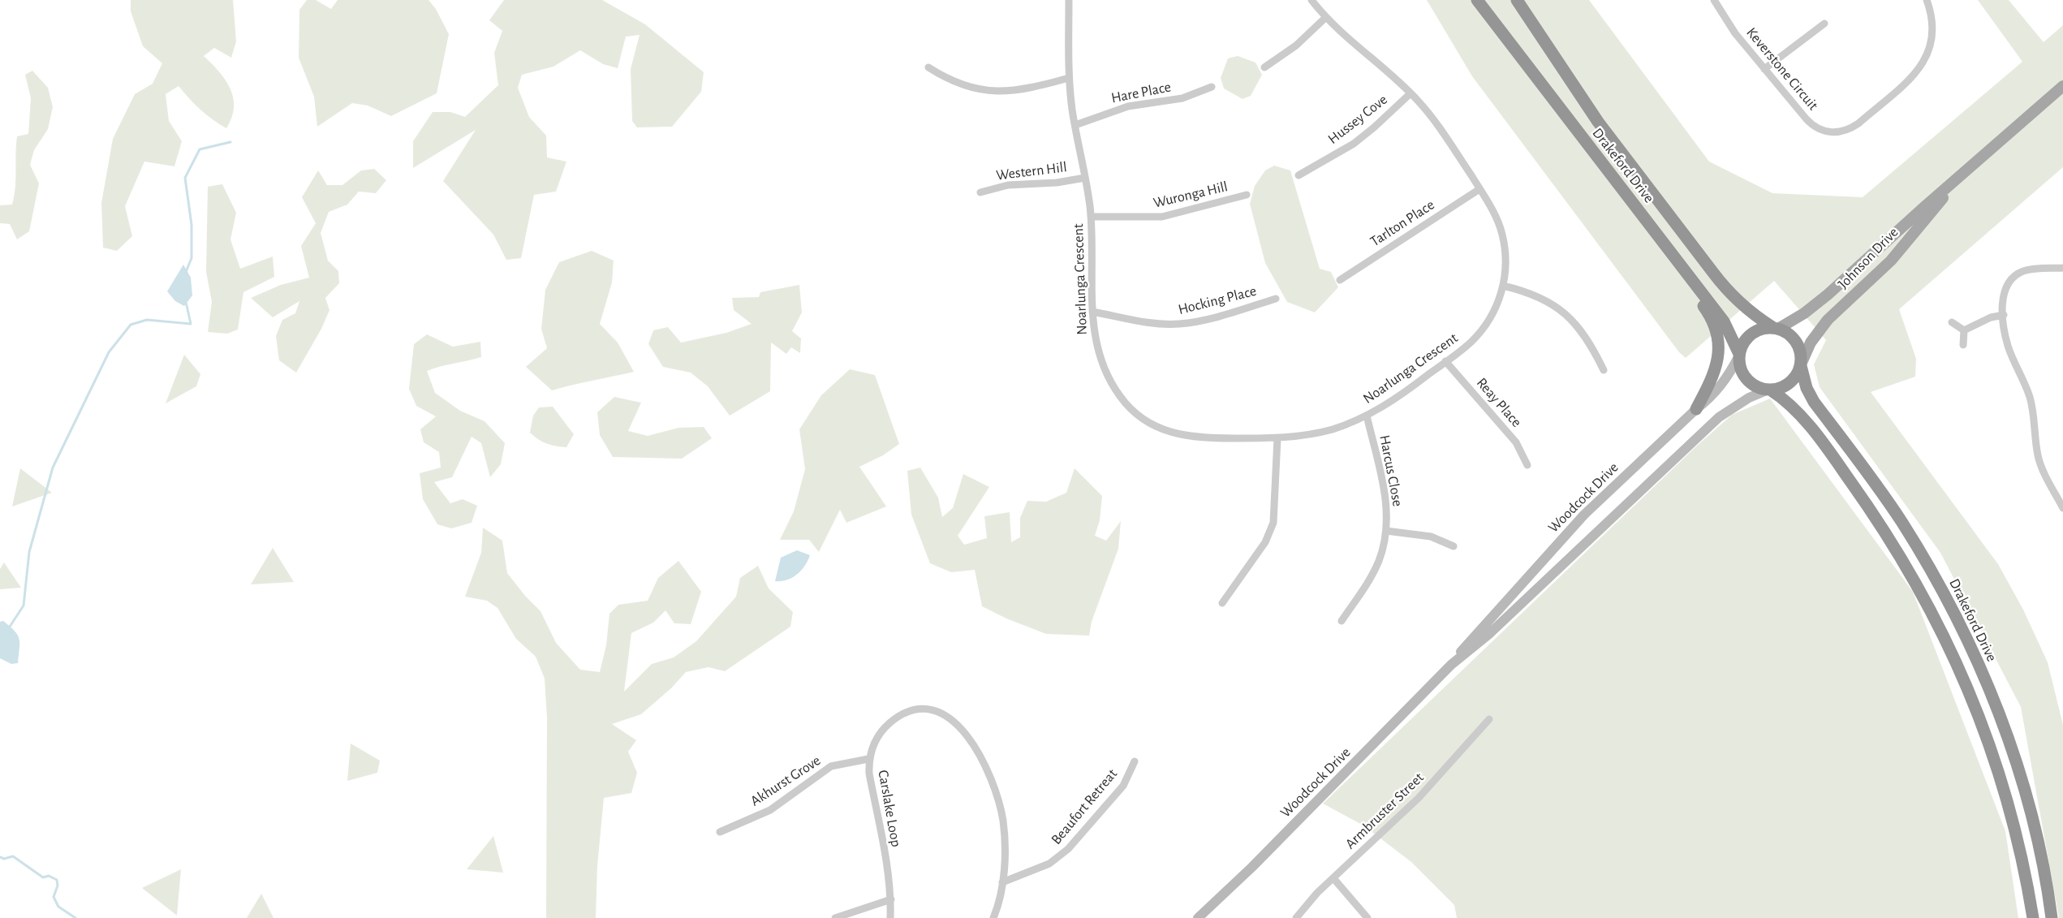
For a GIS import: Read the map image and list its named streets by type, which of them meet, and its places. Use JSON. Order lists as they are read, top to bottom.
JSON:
{
  "streets": {
    "highway": ["Drakeford Drive"],
    "main road": ["Johnson Drive", "Woodcock Drive"],
    "street": [
      "Keverstone Circuit",
      "Hare Place",
      "Hussey Cove",
      "Western Hill",
      "Wuronga Hill",
      "Tarlton Place",
      "Noarlunga Crescent",
      "Hocking Place",
      "Reay Place",
      "Harcus Close",
      "Akhurst Grove",
      "Beaufort Retreat",
      "Carslake Loop",
      "Armbruster Street"
    ]
  },
  "crossings": [
    ["Hare Place", "Noarlunga Crescent"],
    ["Hussey Cove", "Noarlunga Crescent"],
    ["Drakeford Drive", "Johnson Drive"],
    ["Drakeford Drive", "Woodcock Drive"],
    ["Western Hill", "Noarlunga Crescent"],
    ["Wuronga Hill", "Noarlunga Crescent"],
    ["Tarlton Place", "Noarlunga Crescent"],
    ["Johnson Drive", "Woodcock Drive"],
    ["Noarlunga Crescent", "Hocking Place"],
    ["Noarlunga Crescent", "Reay Place"],
    ["Noarlunga Crescent", "Harcus Close"],
    ["Akhurst Grove", "Carslake Loop"],
    ["Beaufort Retreat", "Carslake Loop"]
  ]
}
